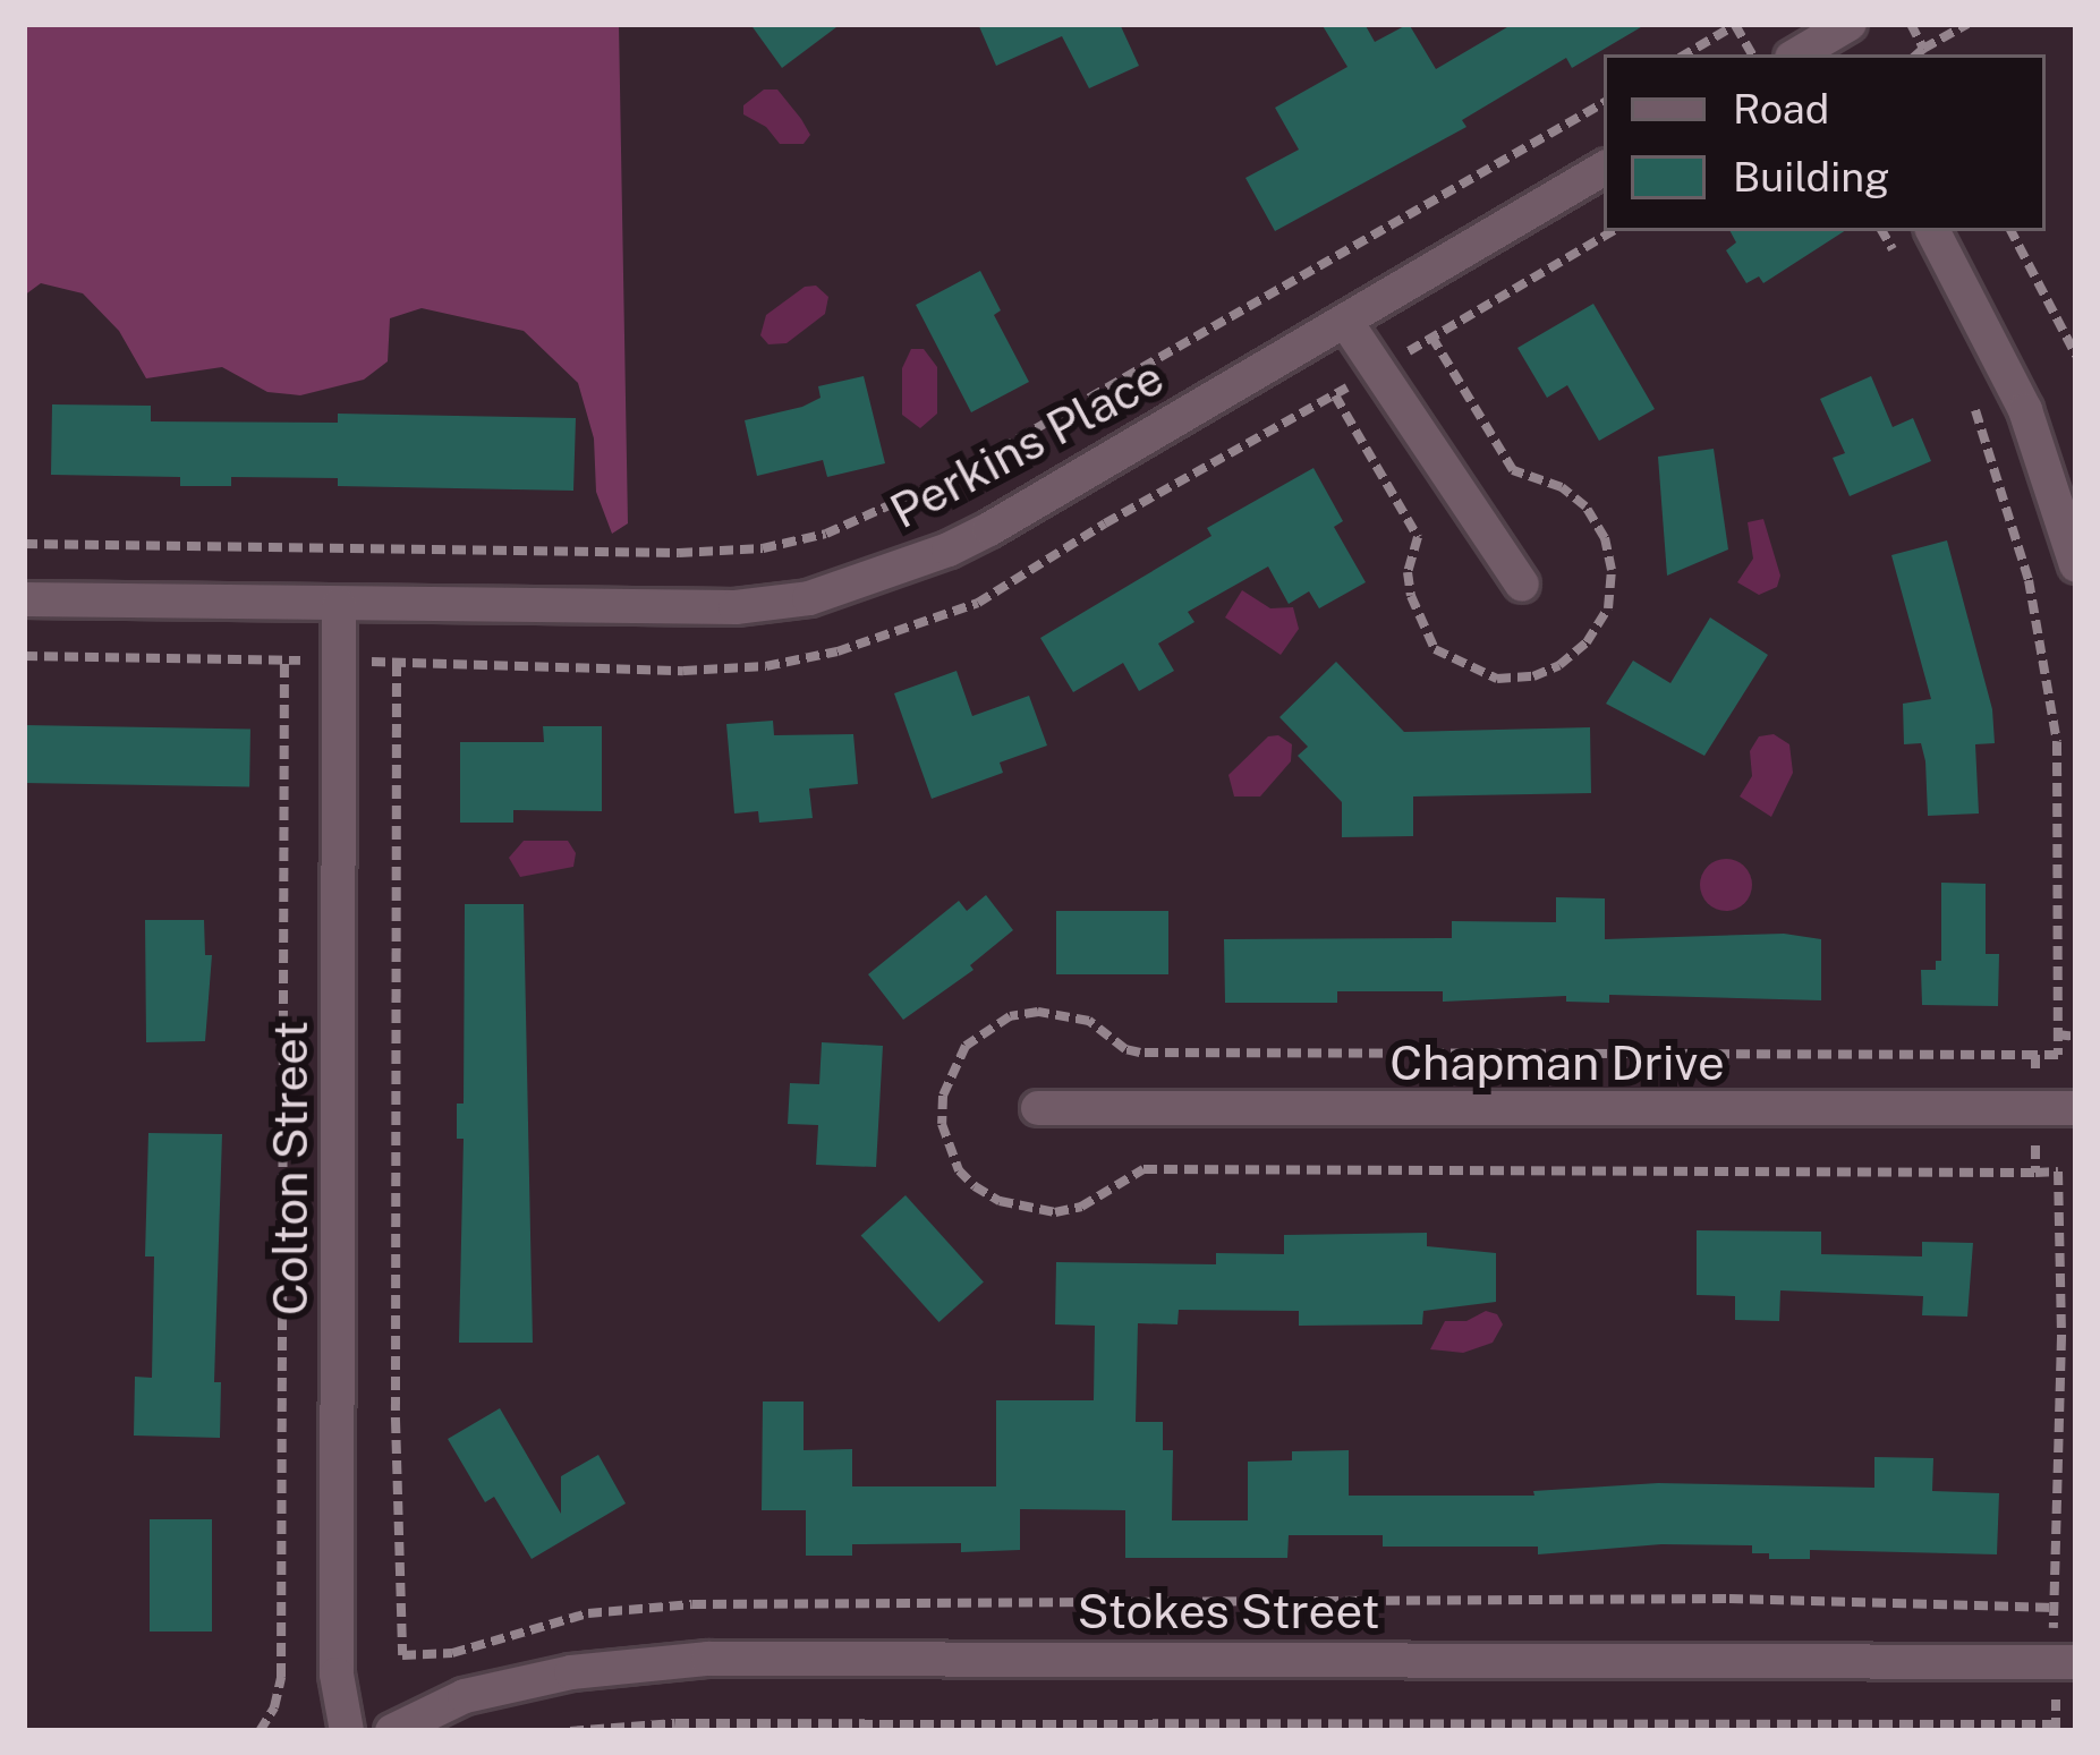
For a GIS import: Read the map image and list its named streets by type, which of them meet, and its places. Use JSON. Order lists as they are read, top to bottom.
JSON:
{
  "streets": {
    "street": [
      "Perkins Place",
      "Chapman Drive",
      "Colton Street",
      "Stokes Street"
    ]
  },
  "crossings": [
    ["Perkins Place", "Colton Street"]
  ],
  "legend": ["Road", "Building"]
}
